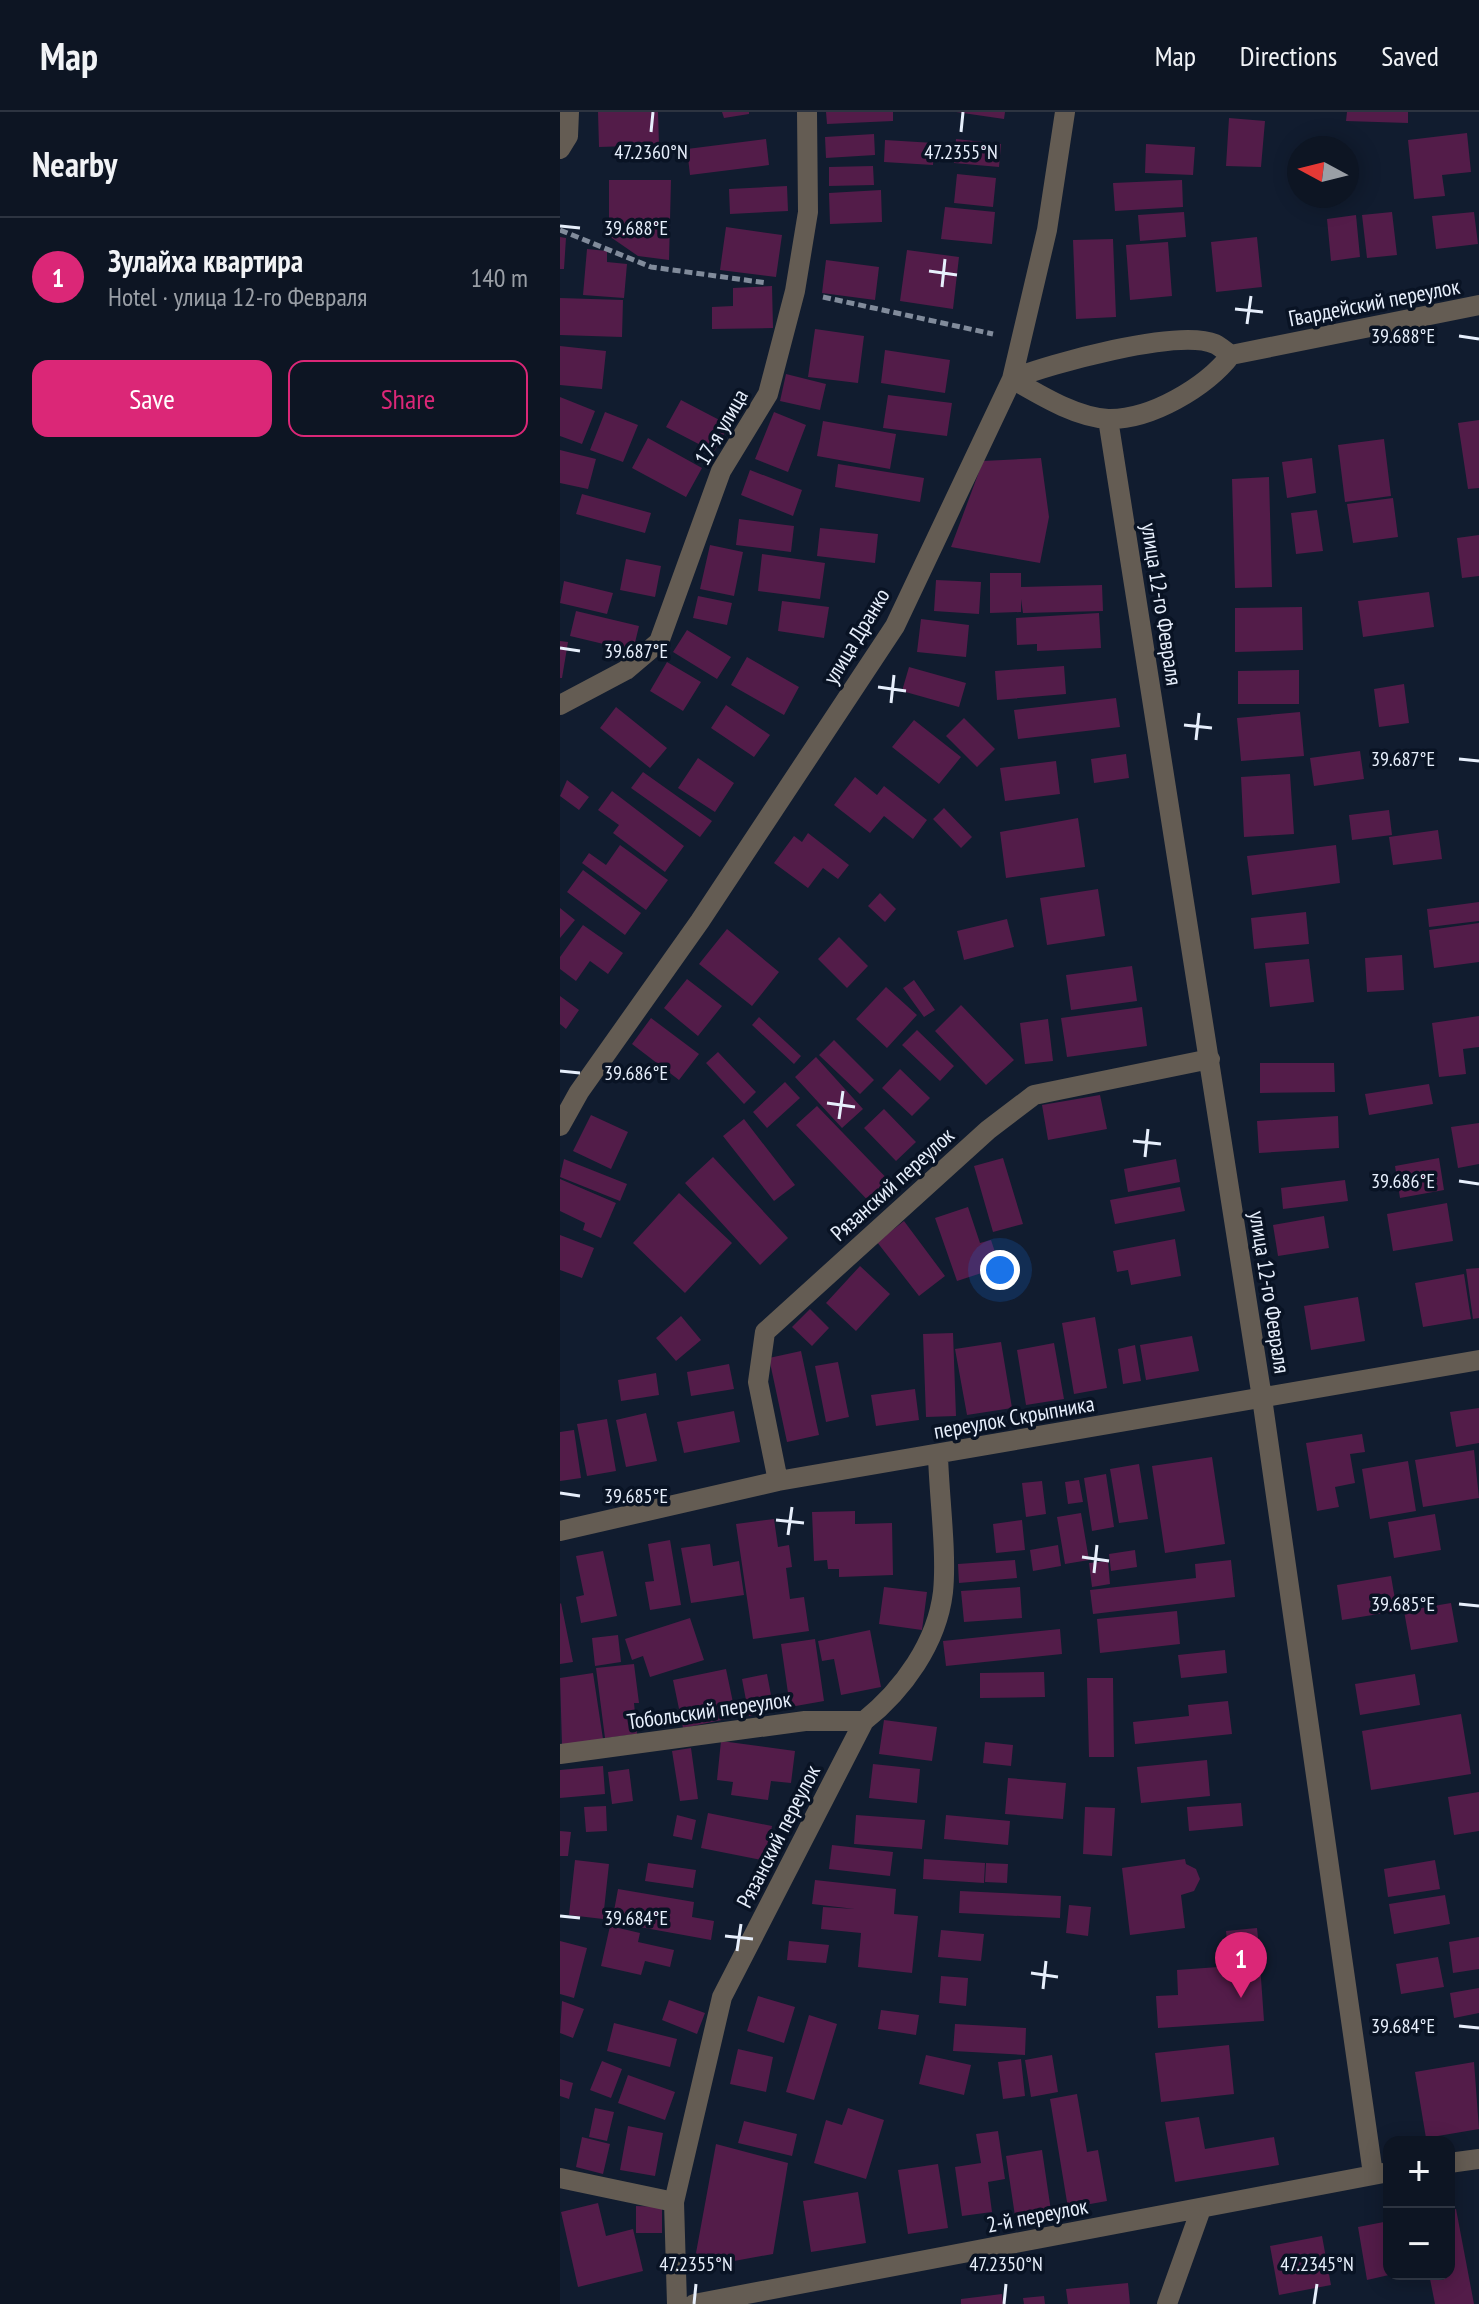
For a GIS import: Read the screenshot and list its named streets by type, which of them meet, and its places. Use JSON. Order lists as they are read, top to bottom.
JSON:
{
  "streets": {
    "street": [
      "Гвардейский переулок",
      "17-я улица",
      "улица 12-го Февраля",
      "улица Дранко",
      "Рязанский переулок",
      "переулок Скрыпника",
      "Тобольский переулок",
      "2-й переулок"
    ]
  },
  "crossings": [
    ["Гвардейский переулок", "улица Дранко"],
    ["улица 12-го Февраля", "Рязанский переулок"],
    ["улица 12-го Февраля", "переулок Скрыпника"],
    ["улица 12-го Февраля", "2-й переулок"],
    ["Рязанский переулок", "переулок Скрыпника"],
    ["Рязанский переулок", "Тобольский переулок"]
  ],
  "north": "left",
  "page": {
    "header": "Map",
    "nav": ["Map", "Directions", "Saved"],
    "heading": "Nearby",
    "list": [
      {
        "mark": "1",
        "name": "Зулайха квартира",
        "note": "Hotel · улица 12-го Февраля",
        "value": "140 m"
      }
    ],
    "buttons": ["Save", "Share"],
    "pins": "1",
    "map_buttons": ["+", "−"]
  },
  "coordinates": [
    "47.2360°N",
    "47.2355°N",
    "39.688°E",
    "39.687°E",
    "39.686°E",
    "39.685°E",
    "39.684°E",
    "47.2350°N",
    "47.2345°N"
  ]
}
